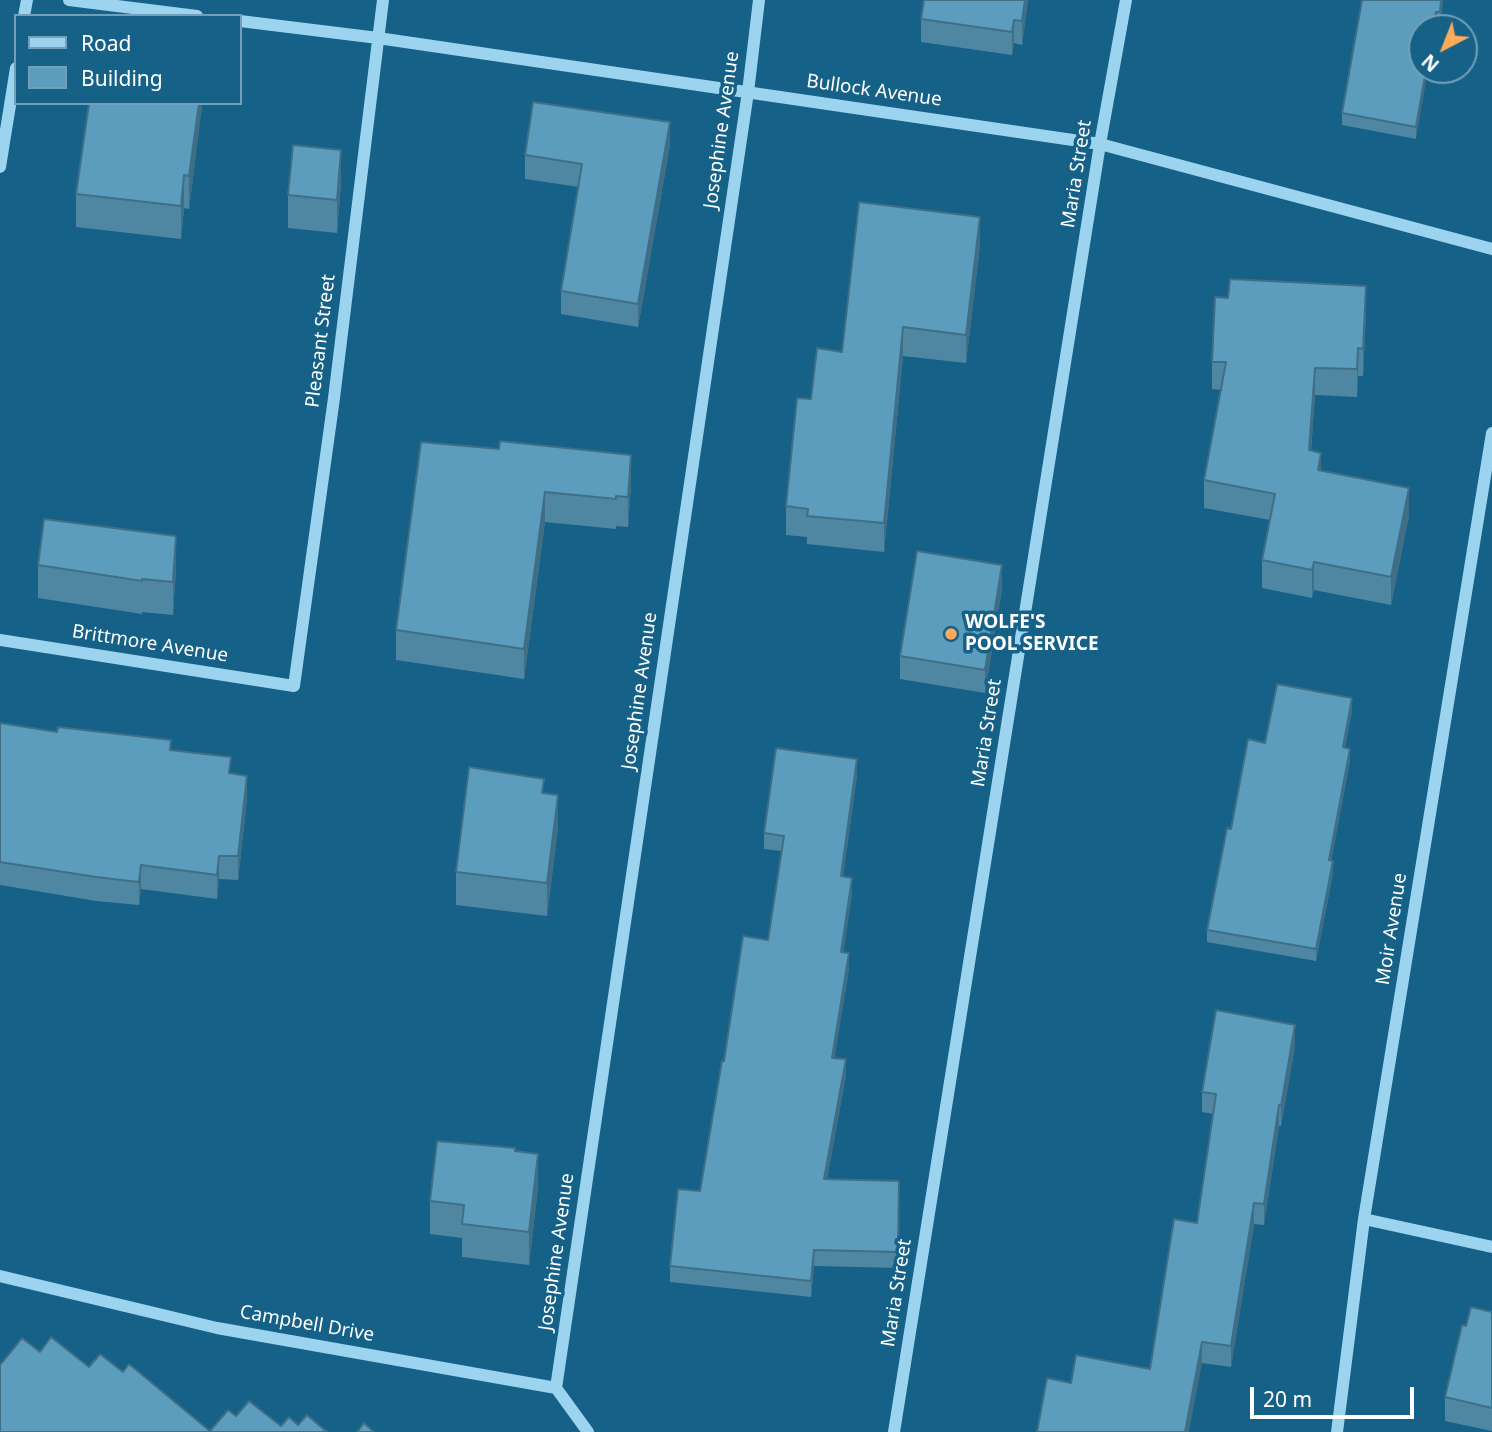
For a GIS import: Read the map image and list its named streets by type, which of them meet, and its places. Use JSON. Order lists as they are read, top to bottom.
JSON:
{
  "streets": {
    "street": [
      "Bullock Avenue",
      "Josephine Avenue",
      "Maria Street",
      "Pleasant Street",
      "Brittmore Avenue",
      "Moir Avenue",
      "Campbell Drive"
    ]
  },
  "crossings": [
    ["Bullock Avenue", "Josephine Avenue"],
    ["Bullock Avenue", "Maria Street"],
    ["Bullock Avenue", "Pleasant Street"],
    ["Josephine Avenue", "Campbell Drive"],
    ["Pleasant Street", "Brittmore Avenue"]
  ],
  "places": ["WOLFE'S POOL SERVICE"],
  "legend": ["Road", "Building"],
  "scale_bar": "20 m",
  "north": "bottom left"
}
